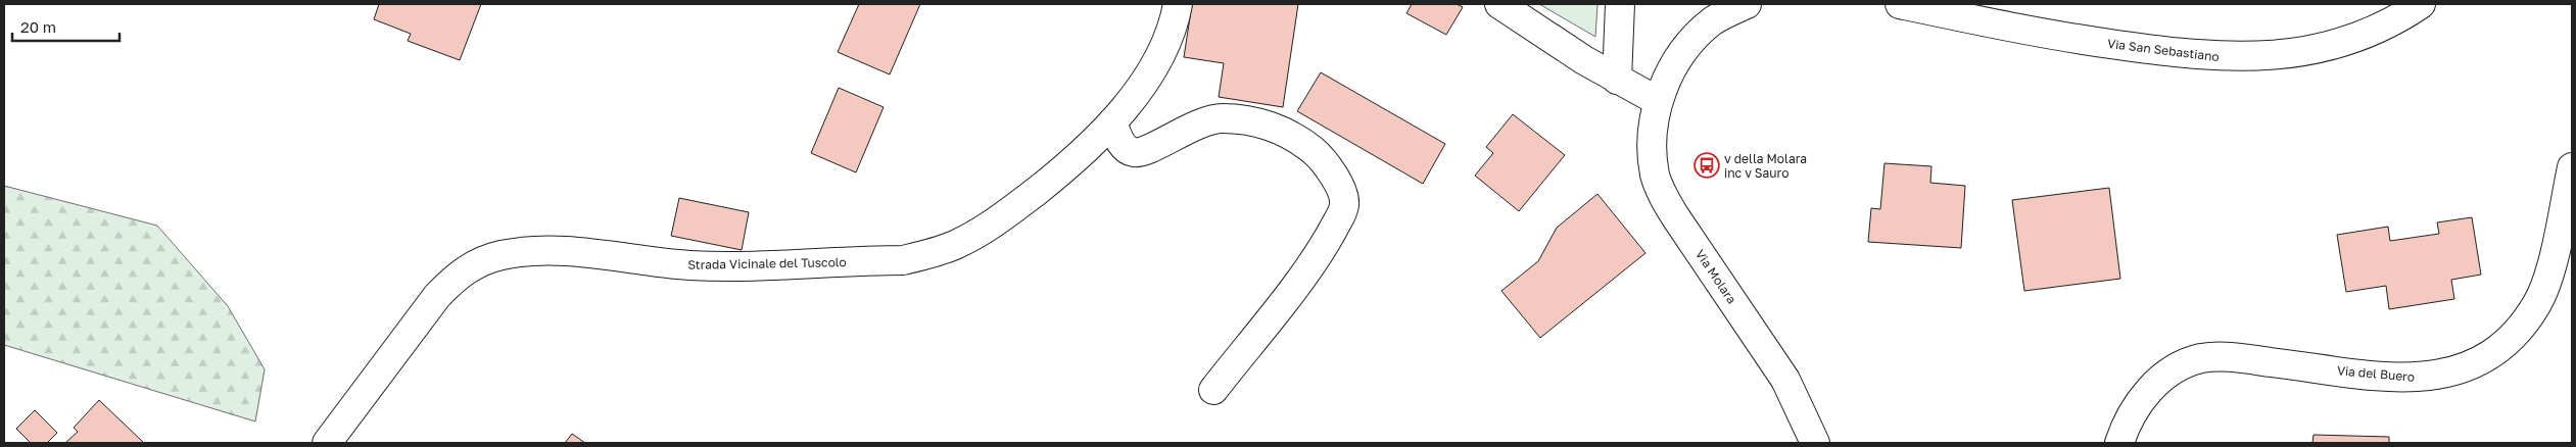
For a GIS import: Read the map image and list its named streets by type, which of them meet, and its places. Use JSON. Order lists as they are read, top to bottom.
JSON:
{
  "streets": {
    "street": [
      "Via San Sebastiano",
      "Strada Vicinale del Tuscolo",
      "Via Molara",
      "Via del Buero"
    ]
  },
  "places": {
    "bus stop": ["v della Molara inc v Sauro"]
  },
  "scale_bar": "20 m"
}
